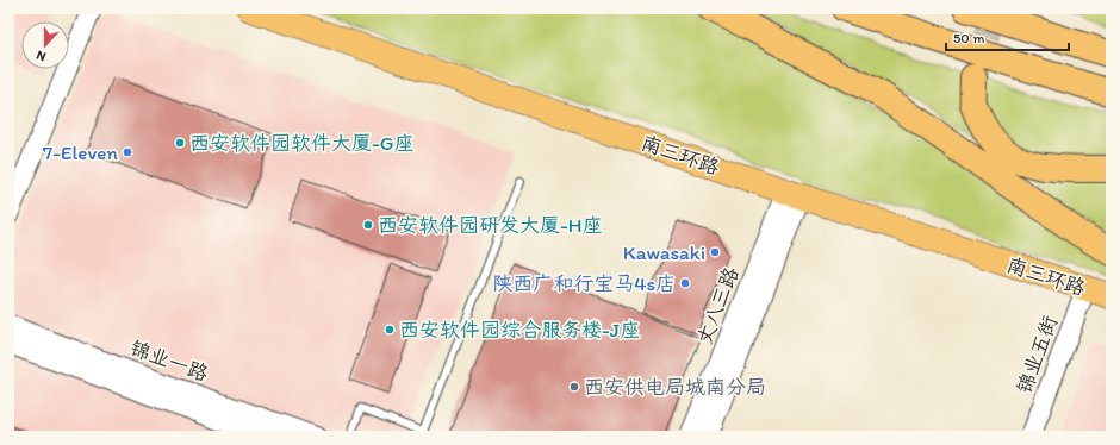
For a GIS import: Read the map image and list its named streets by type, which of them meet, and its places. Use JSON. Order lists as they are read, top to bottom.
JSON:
{
  "streets": {
    "highway": ["南三环路"],
    "street": ["丈八三路", "锦业五街", "锦业一路"]
  },
  "crossings": [
    ["南三环路", "丈八三路"],
    ["南三环路", "锦业五街"]
  ],
  "places": [
    "西安软件园软件大厦-G座",
    "7-Eleven",
    "西安软件园研发大厦-H座",
    "Kawasaki",
    "陕西广和行宝马4s店",
    "西安软件园综合服务楼-J座",
    "西安供电局城南分局"
  ],
  "scale_bar": "50 m",
  "north": "bottom"
}
